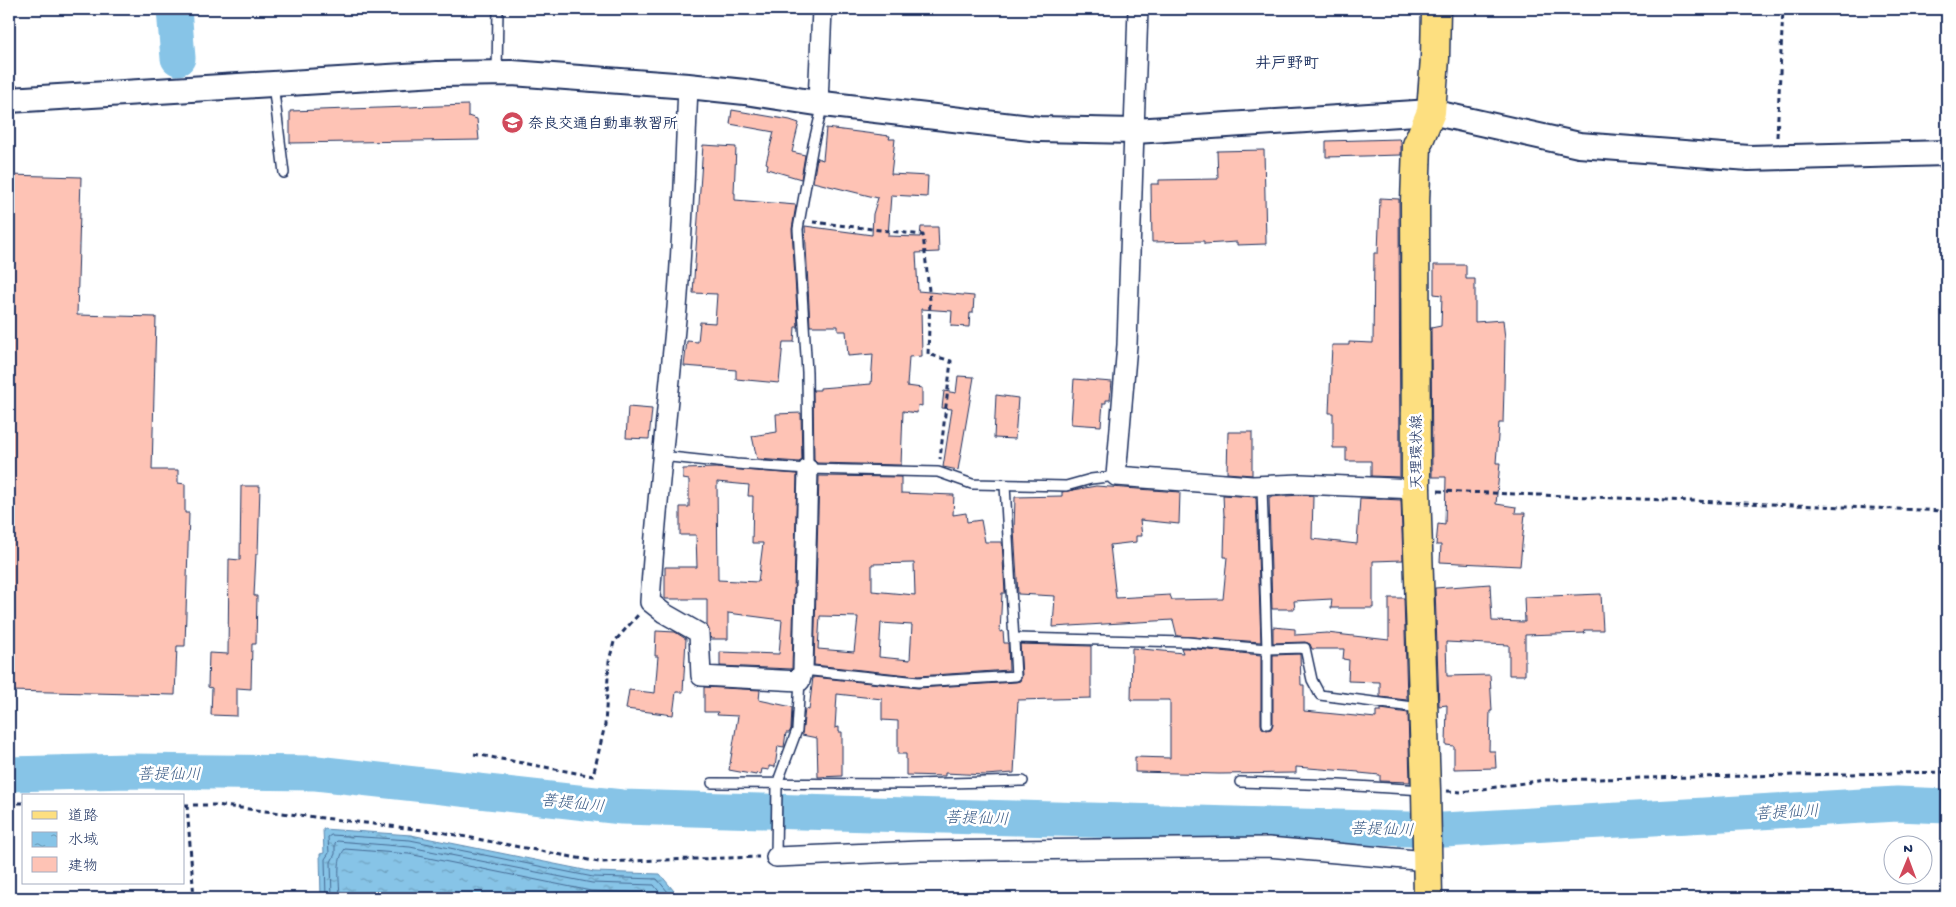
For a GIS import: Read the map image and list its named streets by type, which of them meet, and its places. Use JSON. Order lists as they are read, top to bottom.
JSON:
{
  "streets": {
    "main road": ["天理環状線"]
  },
  "districts": ["井戸野町"],
  "water": ["菩提仙川"],
  "places": {
    "school or university": ["奈良交通自動車教習所"]
  },
  "legend": ["道路", "水域", "建物"],
  "north": "top"
}
